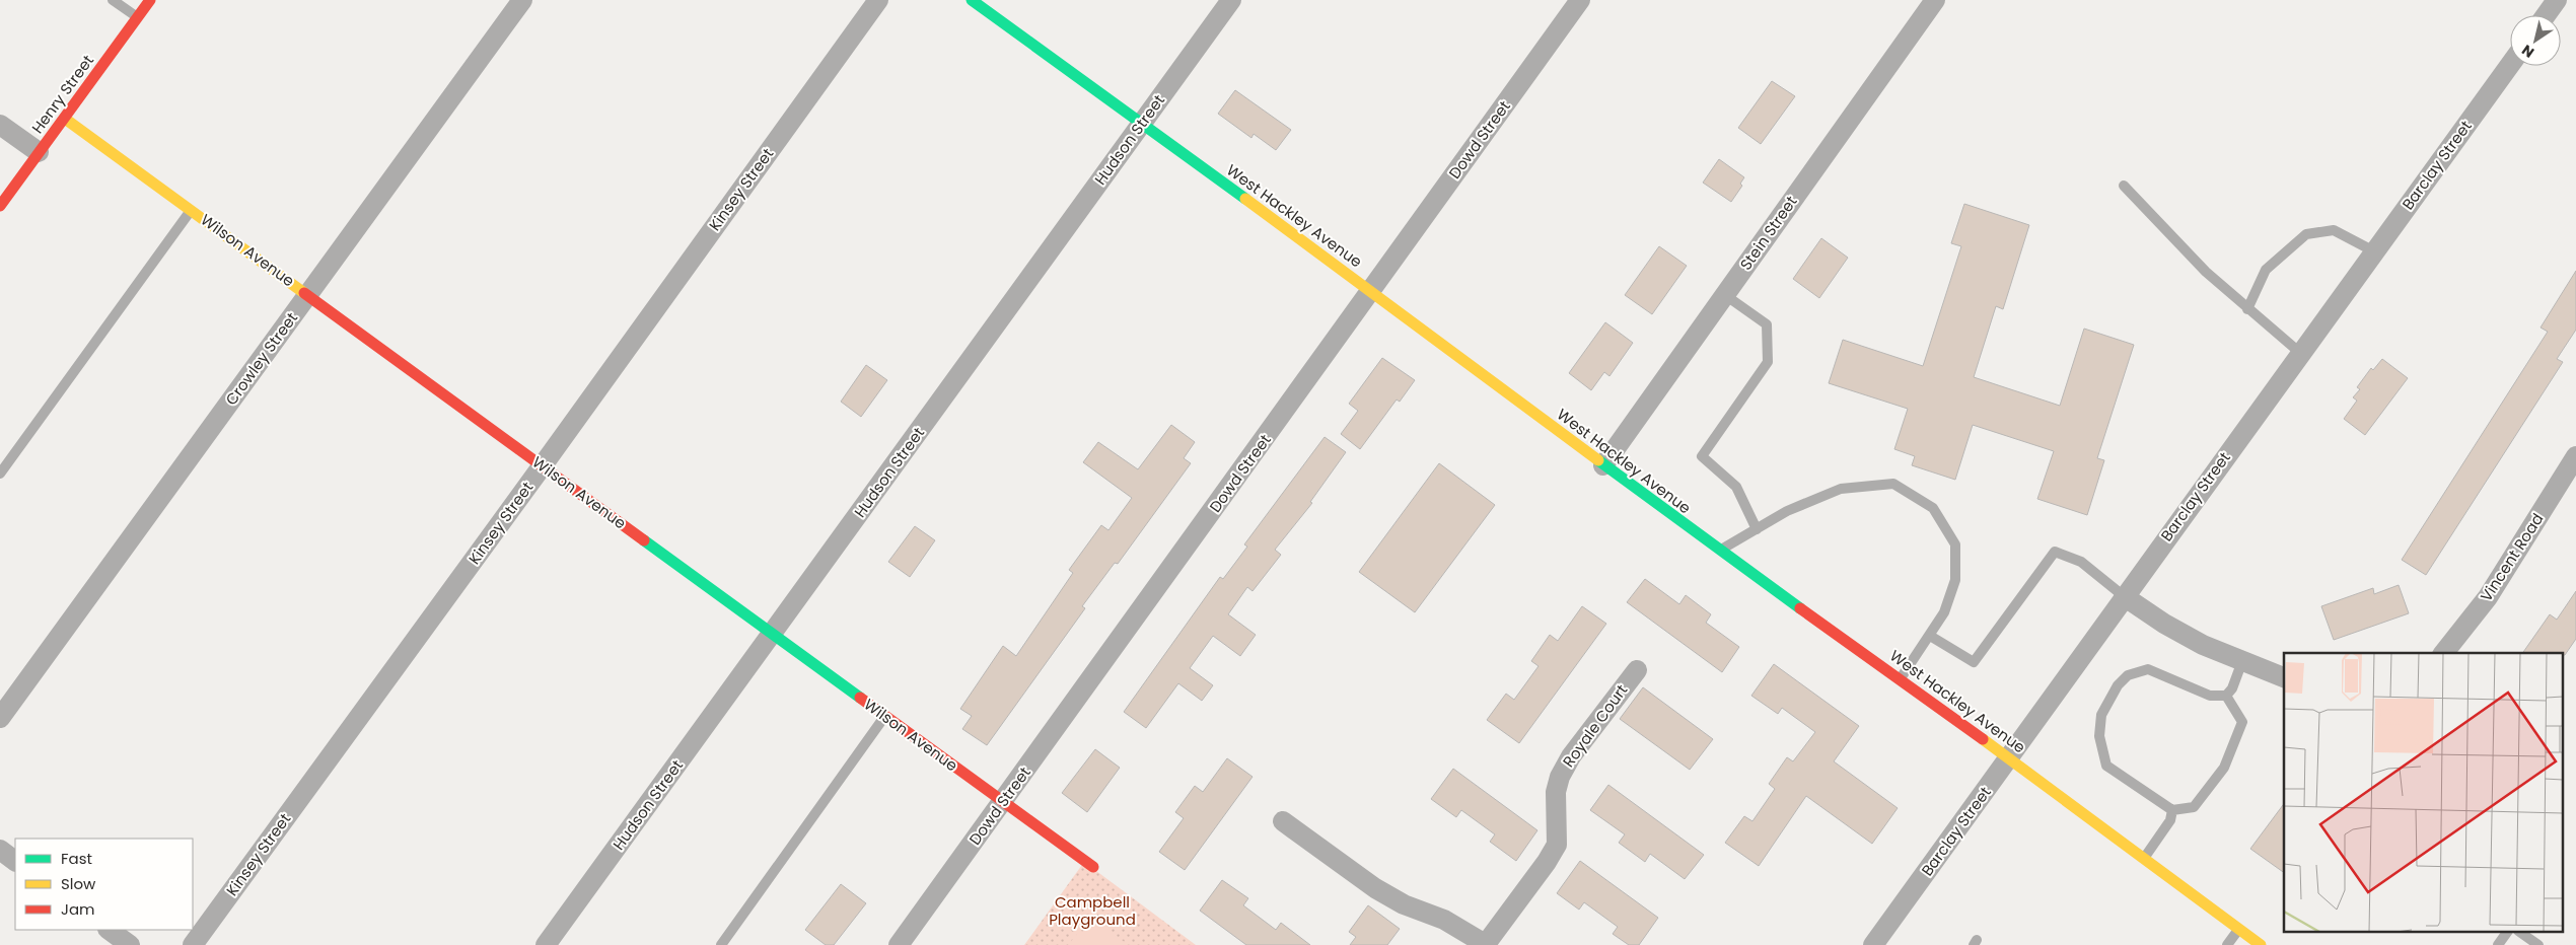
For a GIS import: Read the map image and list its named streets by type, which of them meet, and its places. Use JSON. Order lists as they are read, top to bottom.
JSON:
{
  "streets": {
    "street": [
      "Henry Street",
      "Hudson Street",
      "Dowd Street",
      "Barclay Street",
      "Kinsey Street",
      "West Hackley Avenue",
      "Stein Street",
      "Wilson Avenue",
      "Crowley Street",
      "Vincent Road",
      "Royale Court"
    ]
  },
  "crossings": [
    ["Henry Street", "Wilson Avenue"],
    ["Hudson Street", "West Hackley Avenue"],
    ["Hudson Street", "Wilson Avenue"],
    ["Dowd Street", "West Hackley Avenue"],
    ["Dowd Street", "Wilson Avenue"],
    ["Barclay Street", "West Hackley Avenue"],
    ["Kinsey Street", "Wilson Avenue"],
    ["West Hackley Avenue", "Stein Street"],
    ["Wilson Avenue", "Crowley Street"]
  ],
  "parks": ["Campbell Playground"],
  "legend": ["Fast", "Slow", "Jam"],
  "north": "bottom left"
}
